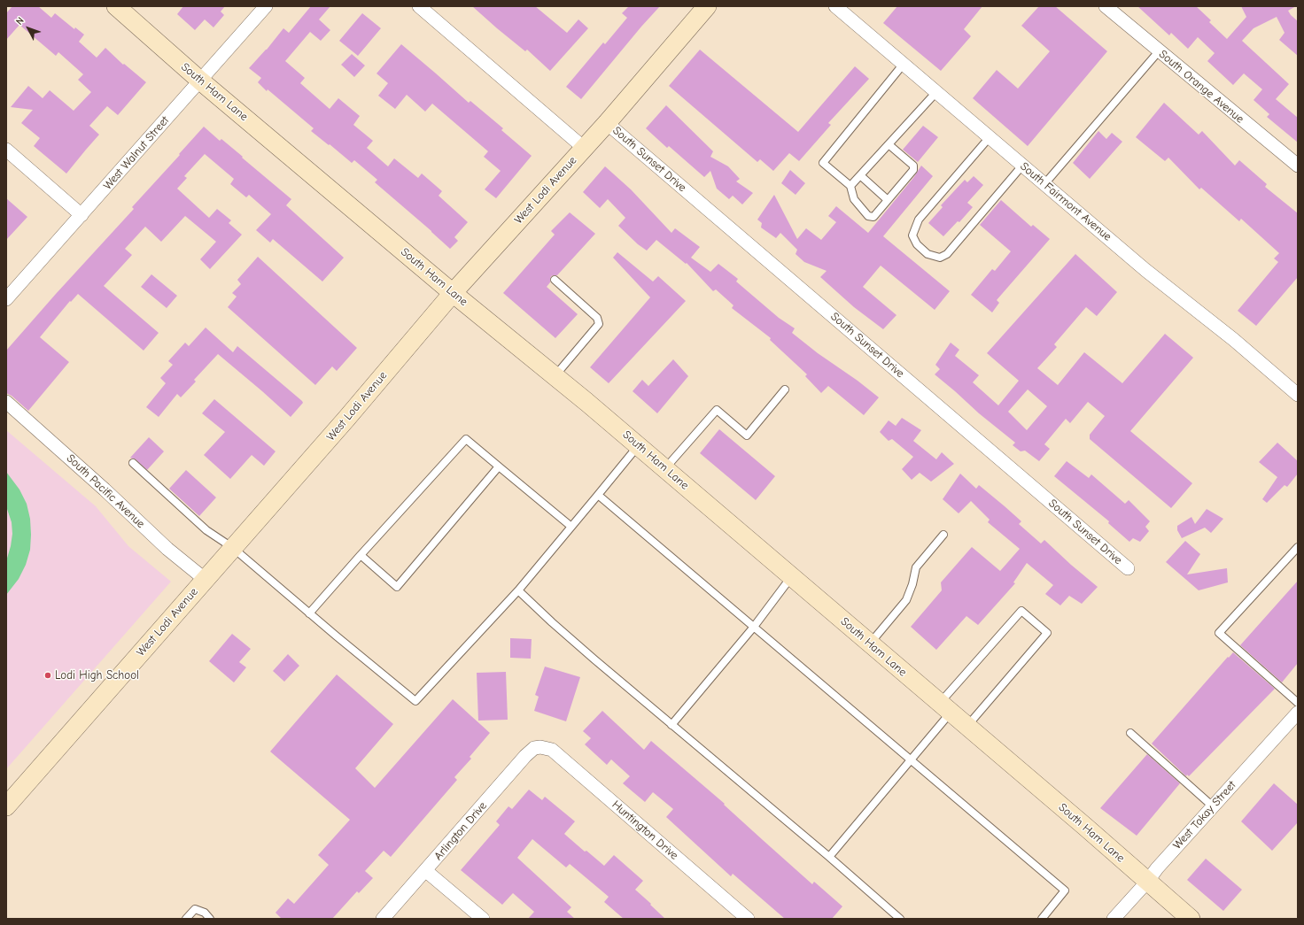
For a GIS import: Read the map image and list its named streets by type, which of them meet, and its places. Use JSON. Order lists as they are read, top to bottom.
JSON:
{
  "streets": {
    "main road": ["South Ham Lane", "West Lodi Avenue"],
    "street": [
      "South Orange Avenue",
      "West Walnut Street",
      "South Sunset Drive",
      "South Fairmont Avenue",
      "South Pacific Avenue",
      "West Tokay Street",
      "Huntington Drive",
      "Arlington Drive"
    ]
  },
  "crossings": [
    ["South Ham Lane", "West Walnut Street"],
    ["South Ham Lane", "West Lodi Avenue"],
    ["South Ham Lane", "West Tokay Street"],
    ["South Sunset Drive", "West Lodi Avenue"],
    ["West Lodi Avenue", "South Pacific Avenue"],
    ["Huntington Drive", "Arlington Drive"]
  ],
  "places": ["Lodi High School"],
  "north": "top left"
}
